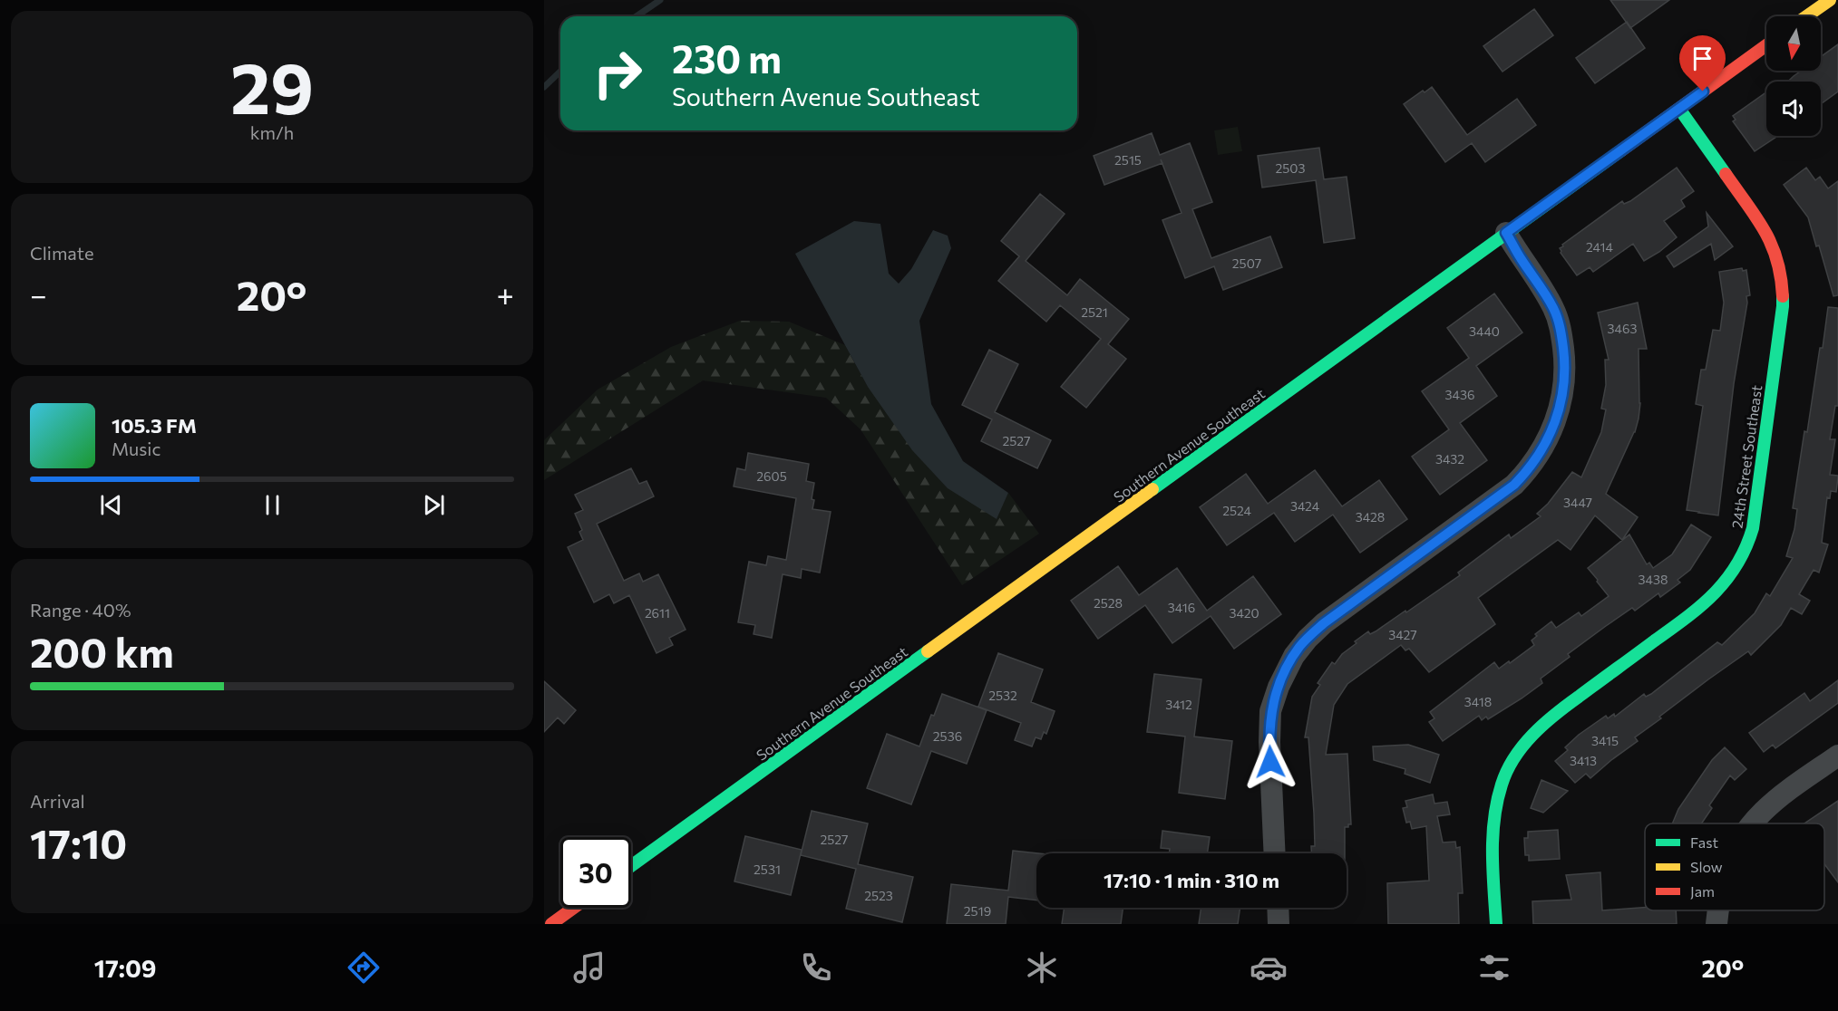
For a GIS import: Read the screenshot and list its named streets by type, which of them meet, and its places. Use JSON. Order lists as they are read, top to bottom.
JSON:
{
  "streets": {
    "main road": ["Southern Avenue Southeast", "24th Street Southeast"]
  },
  "crossings": [
    ["Southern Avenue Southeast", "24th Street Southeast"]
  ],
  "house_numbers": [
    "2515",
    "2503",
    "2414",
    "2507",
    "2521",
    "3463",
    "3440",
    "3436",
    "2527",
    "3432",
    "2605",
    "3447",
    "3424",
    "2524",
    "3428",
    "3438",
    "2528",
    "3416",
    "2611",
    "3420",
    "3427",
    "2532",
    "3418",
    "3412",
    "2536",
    "3415",
    "3413",
    "2527",
    "2531",
    "2523",
    "2519"
  ],
  "legend": ["Fast", "Slow", "Jam"],
  "north": "bottom",
  "page": {
    "tile": [
      ["29", "km/h"],
      "Climate",
      ["Range · 40%", "200 km"],
      ["Arrival", "17:10"]
    ],
    "turn": ["230 m", "Southern Avenue Southeast"],
    "heat": ["−", "20°", "+"],
    "song": ["105.3 FM", "Music"],
    "limit": "30",
    "trip": "17:10 · 1 min · 310 m",
    "tabs": ["17:09", "20°"]
  }
}
